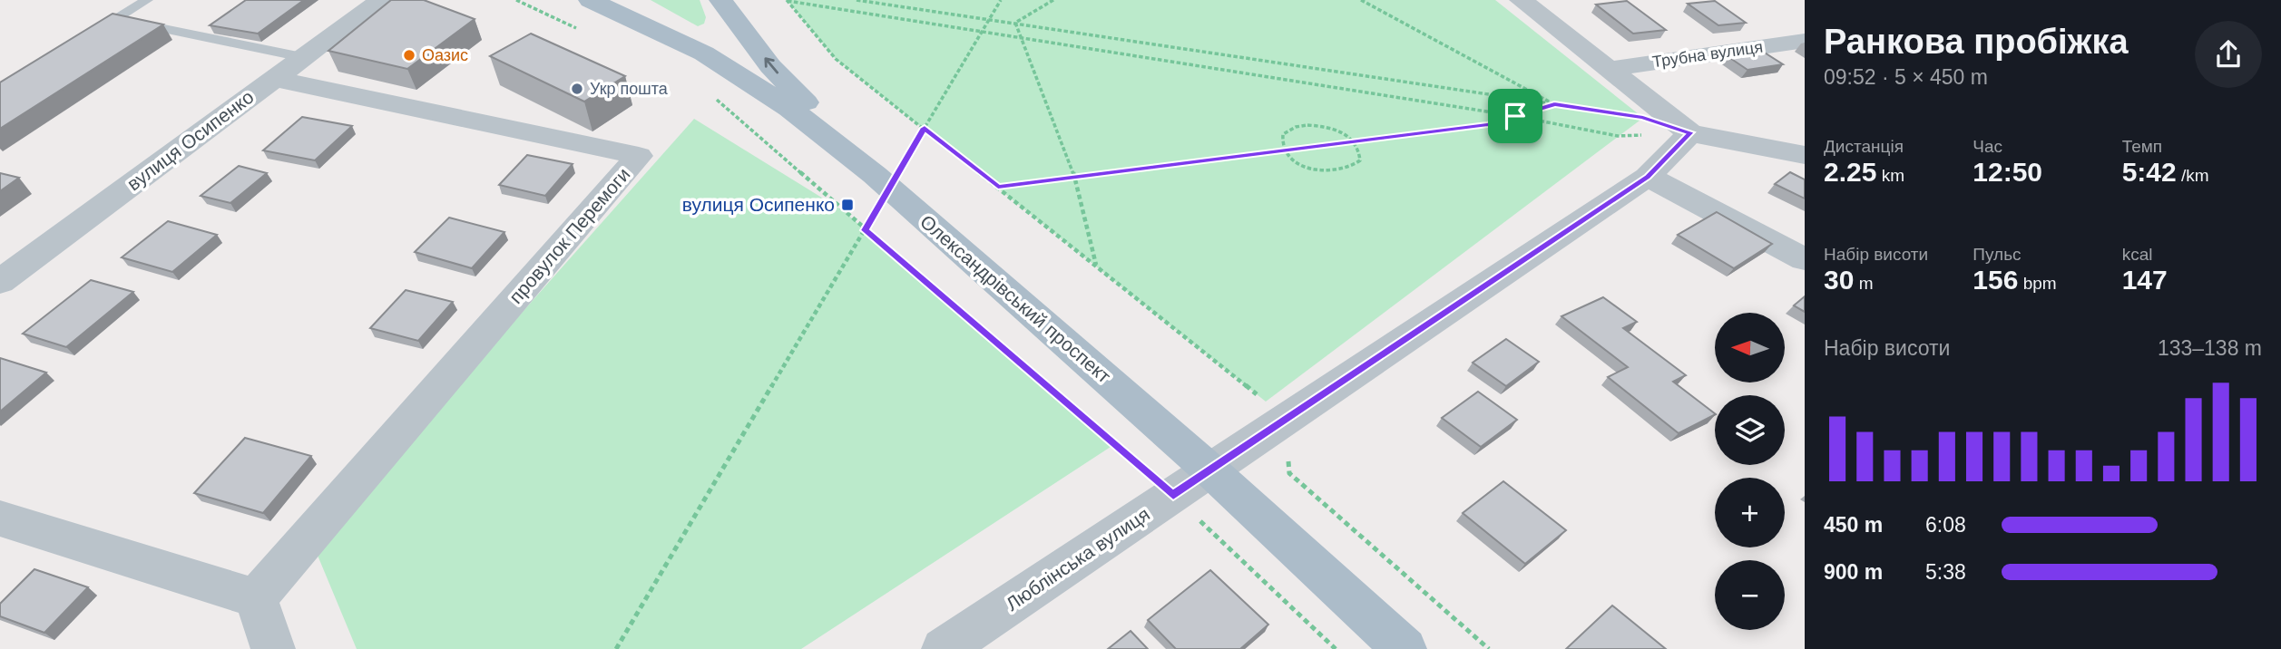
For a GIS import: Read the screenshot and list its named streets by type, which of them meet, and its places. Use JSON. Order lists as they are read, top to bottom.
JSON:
{
  "streets": {
    "main road": ["Олександрівський проспект"],
    "street": [
      "Трубна вулиця",
      "вулиця Осипенко",
      "провулок Перемоги",
      "Люблінська вулиця"
    ]
  },
  "crossings": [
    ["вулиця Осипенко", "провулок Перемоги"],
    ["Олександрівський проспект", "Люблінська вулиця"]
  ],
  "places": {
    "other": ["Оазис", "Укр пошта"],
    "transit": ["вулиця Осипенко"]
  },
  "north": "left",
  "page": {
    "heading": ["Ранкова пробіжка", "09:52 · 5 × 450 m"],
    "stats": [
      ["Дистанція", "2.25 km"],
      ["Час", "12:50"],
      ["Темп", "5:42 /km"],
      ["Набір висоти", "30 m"],
      ["Пульс", "156 bpm"],
      ["kcal", "147"]
    ],
    "map_buttons": ["+", "−"],
    "chart": ["Набір висоти", "133–138 m"],
    "list": [
      {
        "name": "450 m",
        "note": "6:08"
      },
      {
        "name": "900 m",
        "note": "5:38"
      }
    ]
  }
}
